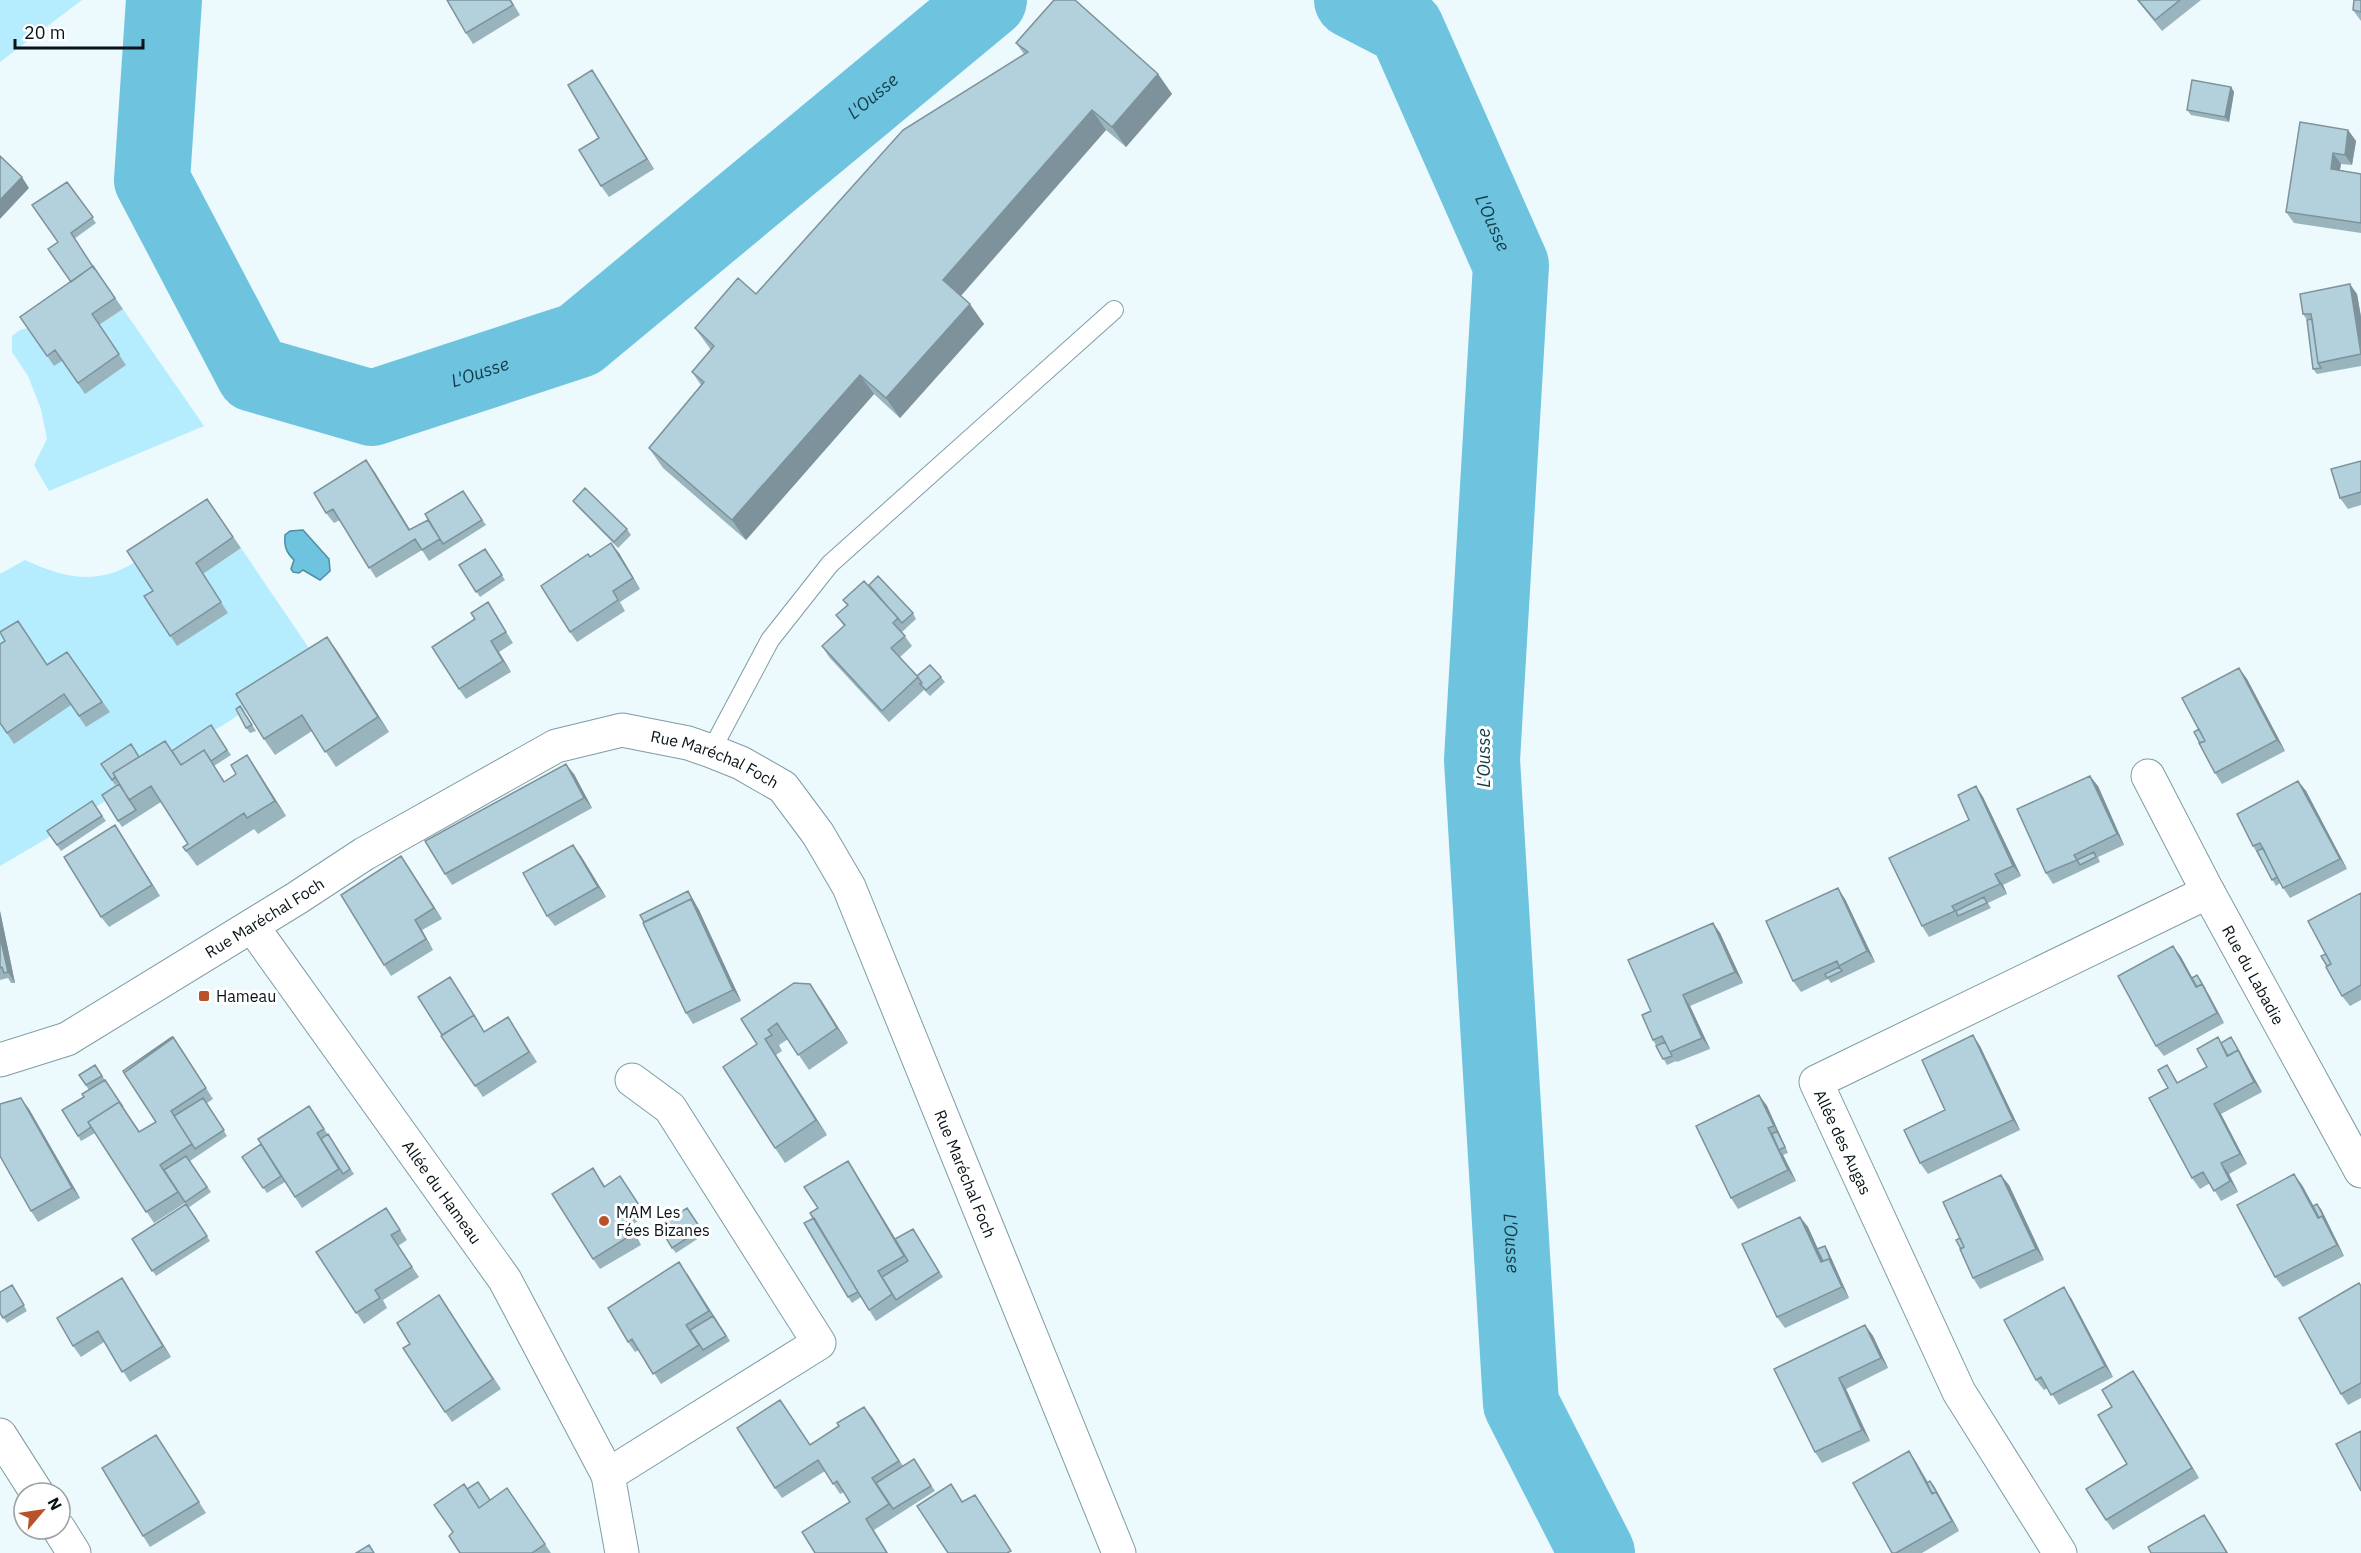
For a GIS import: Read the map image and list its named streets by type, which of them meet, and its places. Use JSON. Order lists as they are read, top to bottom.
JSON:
{
  "streets": {
    "street": [
      "Rue Maréchal Foch",
      "Rue du Labadie",
      "Allée des Augas",
      "Allée du Hameau"
    ]
  },
  "crossings": [
    ["Rue Maréchal Foch", "Allée du Hameau"],
    ["Rue du Labadie", "Allée des Augas"]
  ],
  "water": ["L'Ousse"],
  "places": {
    "transit": ["Hameau"],
    "other": ["MAM Les Fées Bizanes"]
  },
  "scale_bar": "20 m",
  "north": "top right"
}
